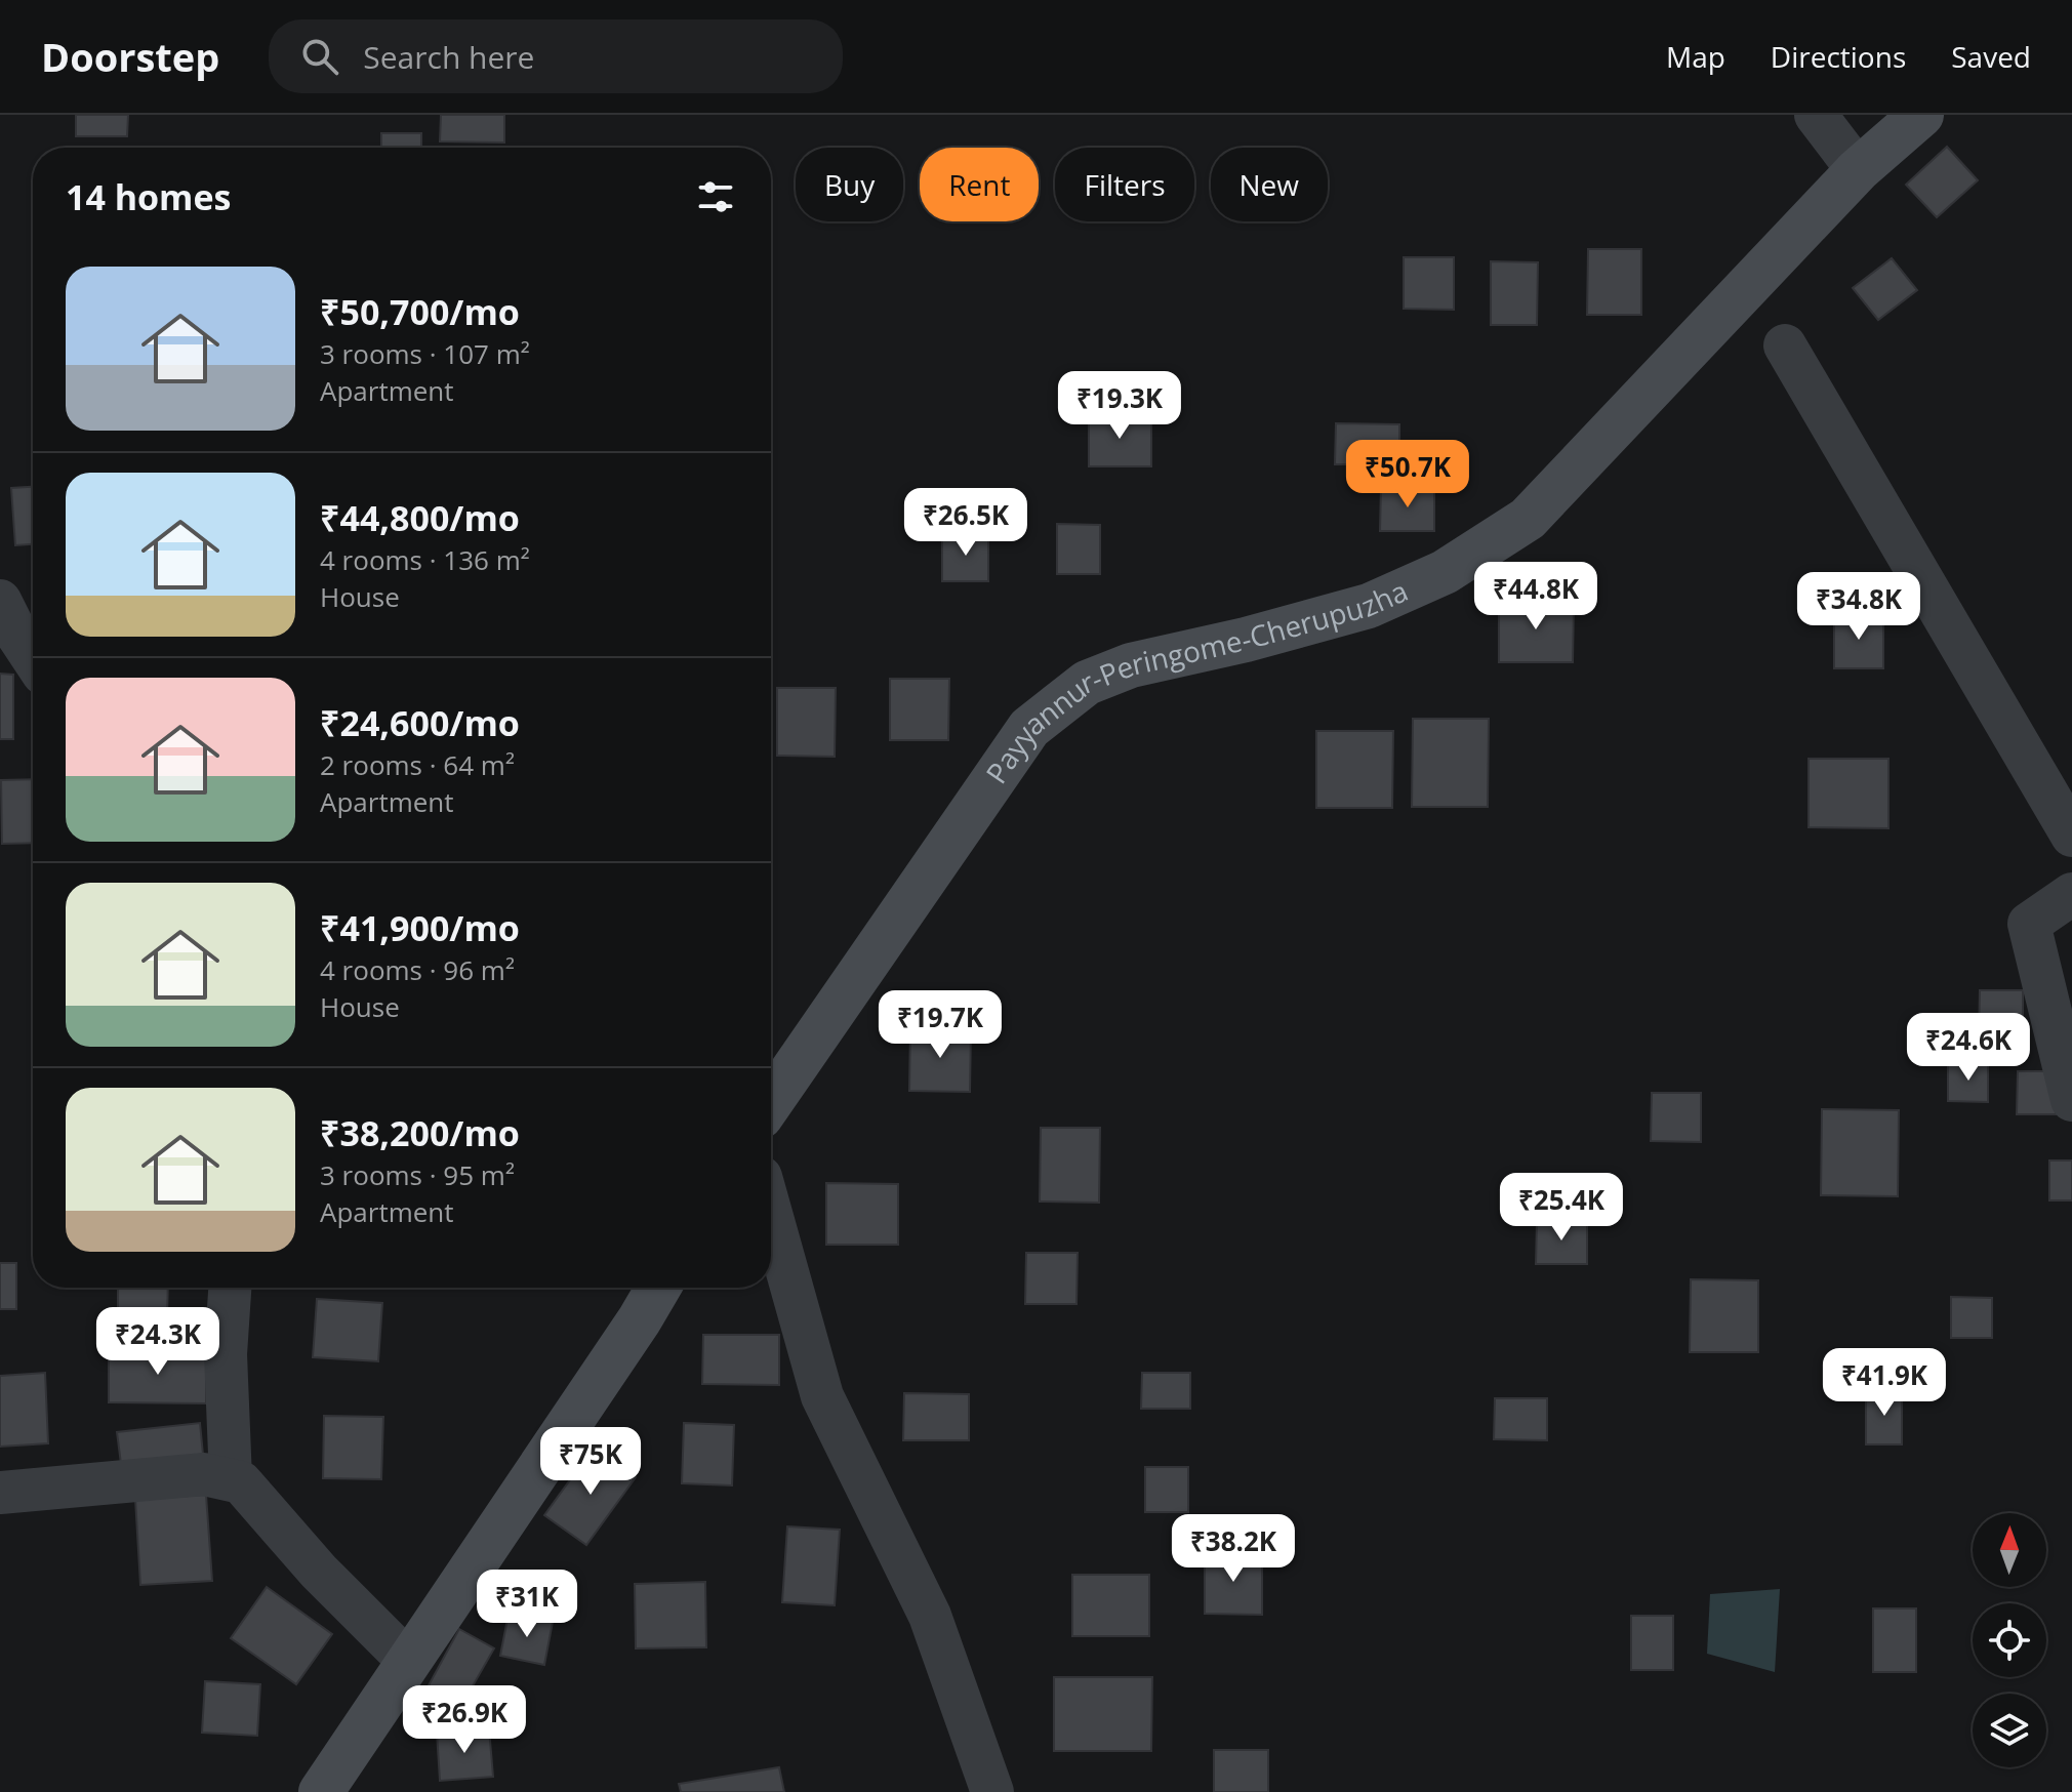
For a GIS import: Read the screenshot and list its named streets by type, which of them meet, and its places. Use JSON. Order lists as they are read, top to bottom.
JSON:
{
  "streets": {
    "main road": ["Payyannur-Peringome-Cherupuzha"]
  },
  "north": "top",
  "page": {
    "header": "Doorstep",
    "search": "Search here",
    "nav": ["Map", "Directions", "Saved"],
    "chip": [
      "Buy",
      "Rent",
      "Filters",
      "New"
    ],
    "heading": "14 homes",
    "list": [
      {
        "name": "₹50,700/mo",
        "note": "3 rooms · 107 m² · Apartment"
      },
      {
        "name": "₹44,800/mo",
        "note": "4 rooms · 136 m² · House"
      },
      {
        "name": "₹24,600/mo",
        "note": "2 rooms · 64 m² · Apartment"
      },
      {
        "name": "₹41,900/mo",
        "note": "4 rooms · 96 m² · House"
      },
      {
        "name": "₹38,200/mo",
        "note": "3 rooms · 95 m² · Apartment"
      }
    ],
    "price": [
      "₹19.3K",
      "₹50.7K",
      "₹26.5K",
      "₹44.8K",
      "₹34.8K",
      "₹19.7K",
      "₹24.6K",
      "₹25.4K",
      "₹24.3K",
      "₹41.9K",
      "₹75K",
      "₹38.2K",
      "₹31K",
      "₹26.9K"
    ]
  }
}
